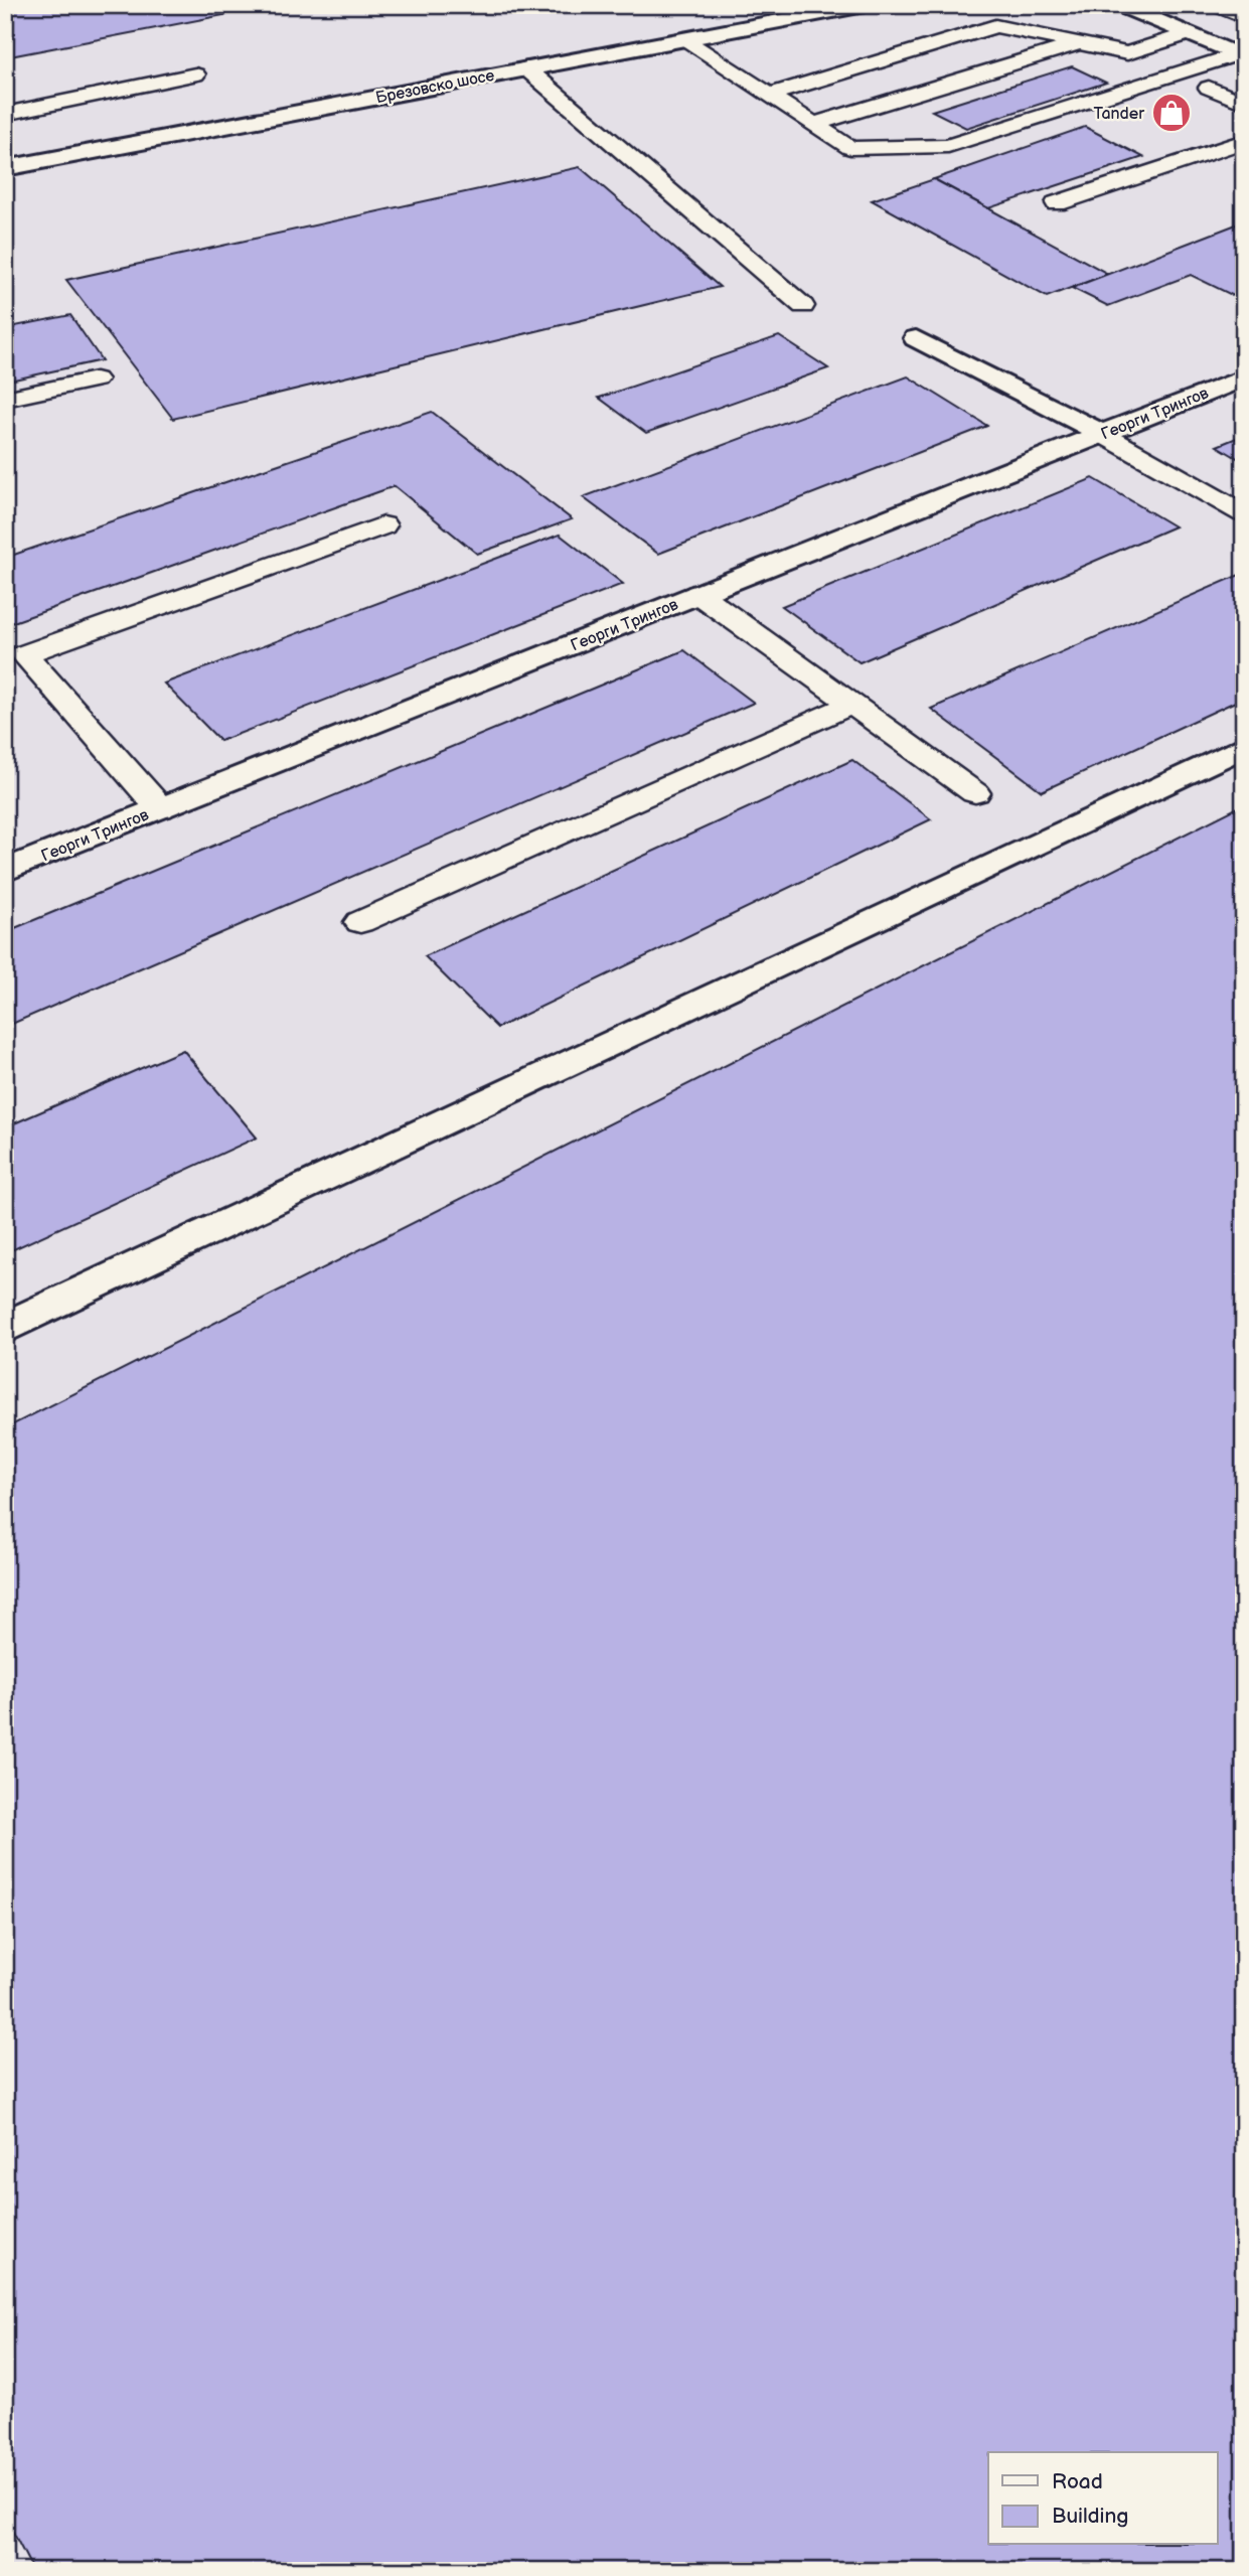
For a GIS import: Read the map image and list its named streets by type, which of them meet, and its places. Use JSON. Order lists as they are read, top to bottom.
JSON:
{
  "streets": {
    "street": ["Брезовско шосе", "Георги Трингов"]
  },
  "places": {
    "shop": ["Tander"]
  },
  "legend": ["Road", "Building"]
}
